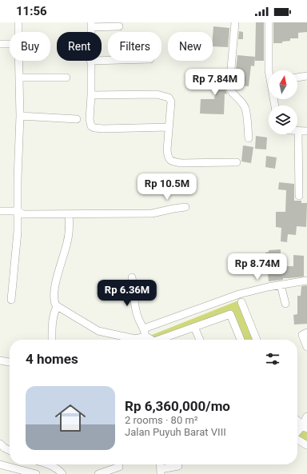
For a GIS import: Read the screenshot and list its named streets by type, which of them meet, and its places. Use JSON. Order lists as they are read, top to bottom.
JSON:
{
  "north": "top",
  "page": {
    "status": "11:56",
    "chip": [
      "Buy",
      "Rent",
      "Filters",
      "New"
    ],
    "price": [
      "Rp 7.84M",
      "Rp 10.5M",
      "Rp 8.74M",
      "Rp 6.36M"
    ],
    "heading": "4 homes",
    "list": [
      {
        "name": "Rp 6,360,000/mo",
        "note": "2 rooms · 80 m² · Jalan Puyuh Barat VIII"
      }
    ]
  }
}
